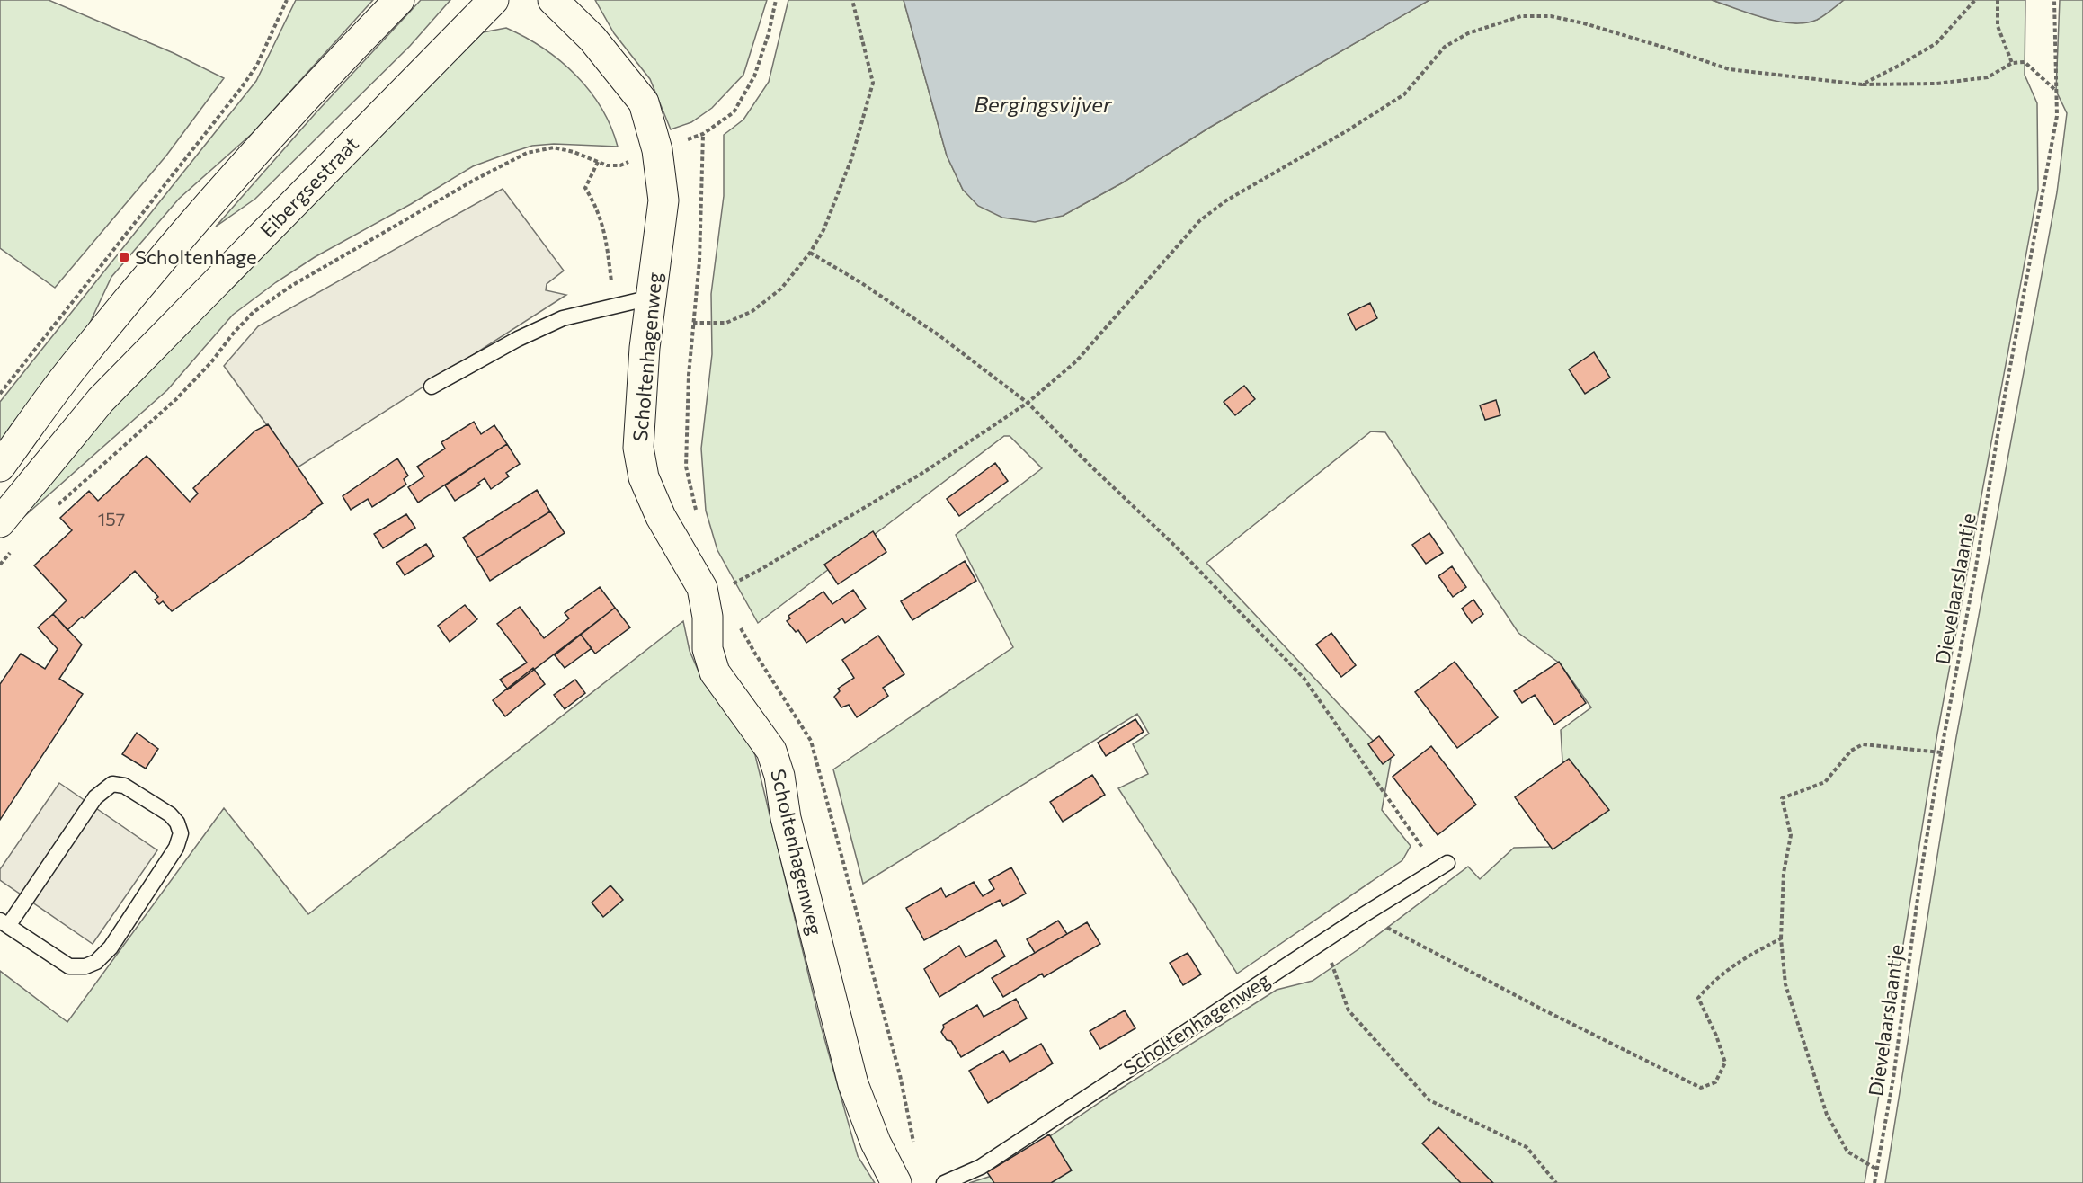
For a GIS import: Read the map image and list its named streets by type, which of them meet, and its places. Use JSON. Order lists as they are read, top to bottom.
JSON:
{
  "streets": {
    "main road": ["Eibergsestraat", "Scholtenhagenweg"],
    "path": ["Dievelaarslaantje"]
  },
  "water": ["Bergingsvijver"],
  "places": {
    "transit": ["Scholtenhage"]
  },
  "house_numbers": ["157"]
}
